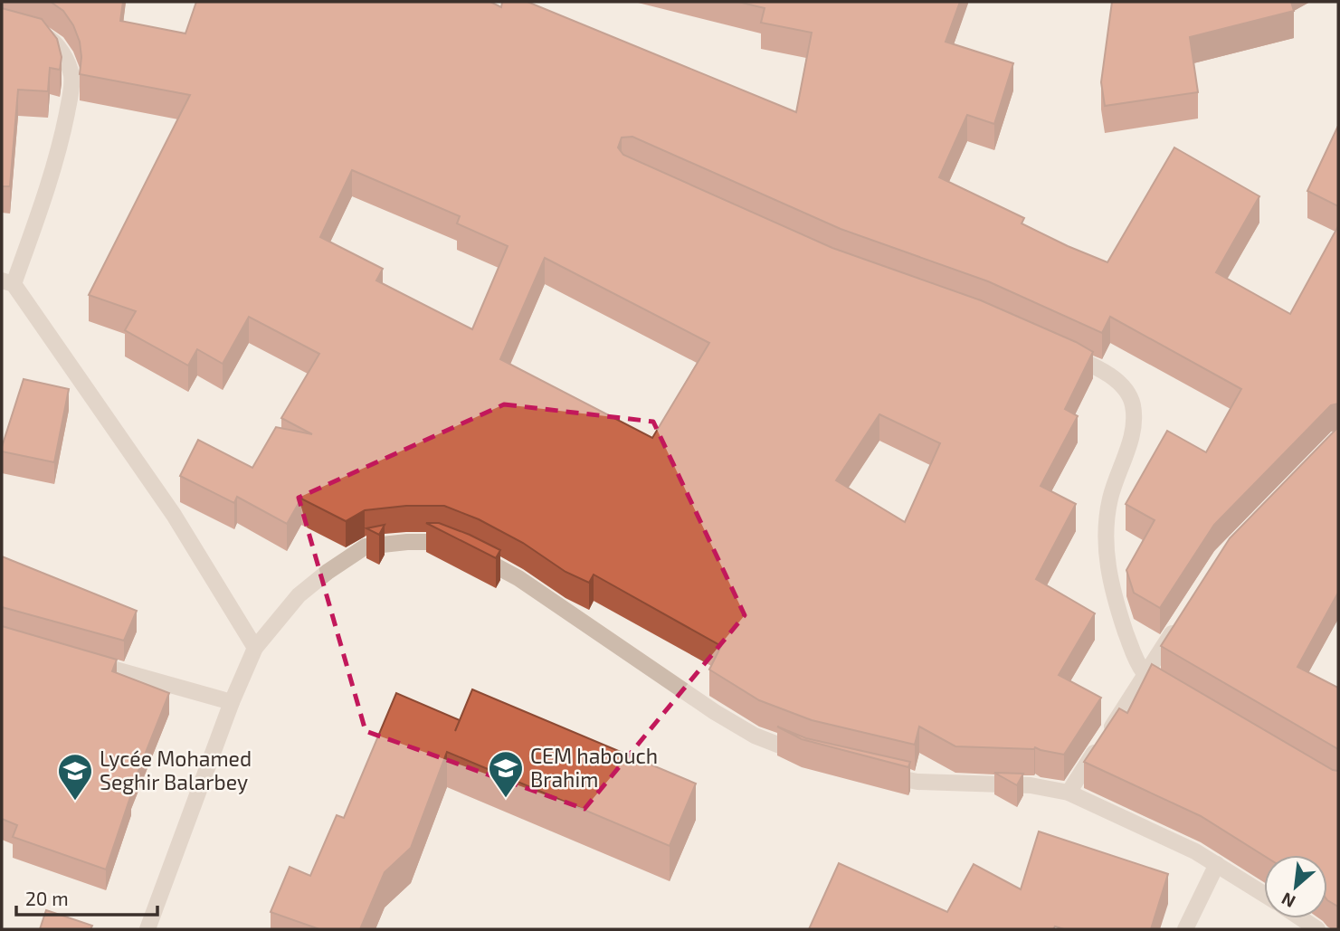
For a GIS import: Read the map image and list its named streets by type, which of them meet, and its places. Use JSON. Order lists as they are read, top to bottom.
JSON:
{
  "places": {
    "school or university": ["CEM habouch Brahim", "Lycée Mohamed Seghir Balarbey"]
  },
  "scale_bar": "20 m",
  "north": "bottom left"
}
